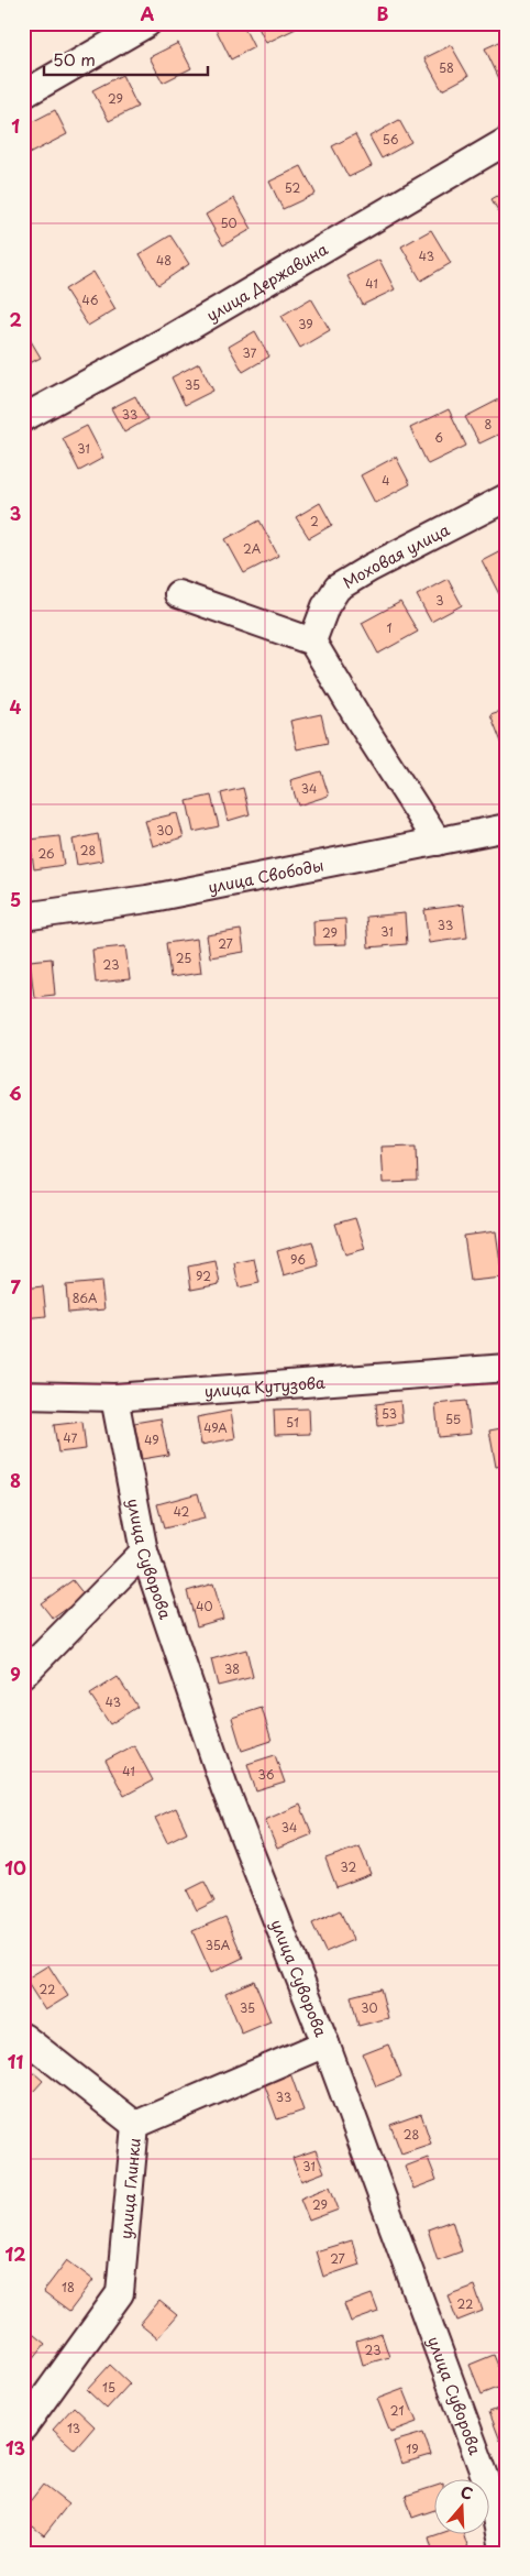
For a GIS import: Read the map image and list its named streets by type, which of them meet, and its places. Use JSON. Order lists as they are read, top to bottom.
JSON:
{
  "streets": {
    "street": [
      "улица Державина",
      "Моховая улица",
      "улица Свободы",
      "улица Кутузова",
      "улица Суворова",
      "улица Глинки"
    ]
  },
  "crossings": [
    ["улица Кутузова", "улица Суворова"],
    ["улица Суворова", "улица Глинки"]
  ],
  "house_numbers": [
    "58",
    "29",
    "56",
    "52",
    "50",
    "43",
    "48",
    "41",
    "46",
    "39",
    "37",
    "35",
    "33",
    "8",
    "6",
    "31",
    "4",
    "2",
    "2А",
    "3",
    "1",
    "34",
    "30",
    "28",
    "26",
    "33",
    "31",
    "29",
    "27",
    "25",
    "23",
    "96",
    "92",
    "86А",
    "53",
    "55",
    "51",
    "49А",
    "47",
    "49",
    "42",
    "40",
    "38",
    "43",
    "41",
    "36",
    "34",
    "32",
    "35А",
    "22",
    "35",
    "30",
    "33",
    "28",
    "31",
    "29",
    "27",
    "18",
    "22",
    "23",
    "15",
    "21",
    "13",
    "19"
  ],
  "scale_bar": "50 m",
  "north": "top",
  "grid": {
    "columns": ["A", "B"],
    "rows": [
      "1",
      "2",
      "3",
      "4",
      "5",
      "6",
      "7",
      "8",
      "9",
      "10",
      "11",
      "12",
      "13"
    ]
  }
}
